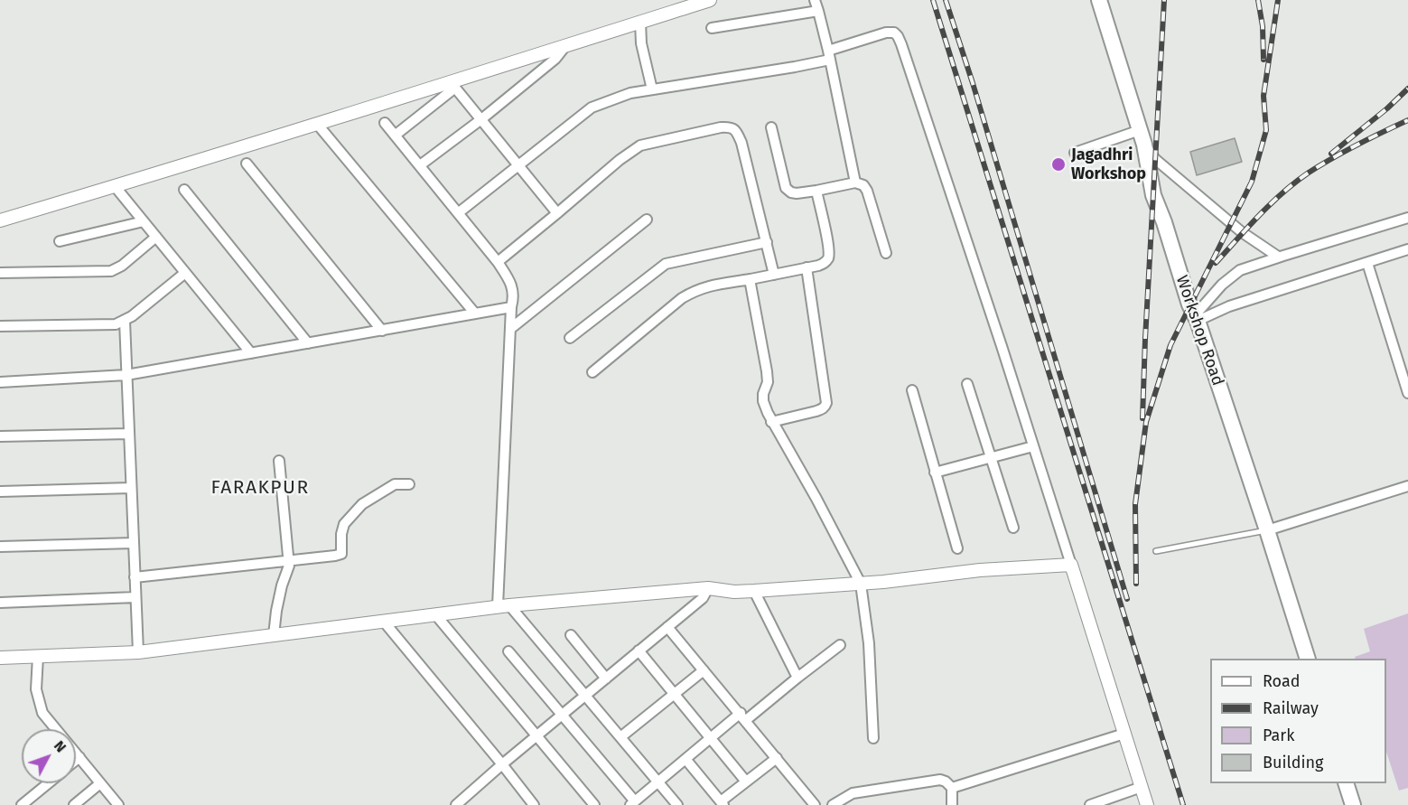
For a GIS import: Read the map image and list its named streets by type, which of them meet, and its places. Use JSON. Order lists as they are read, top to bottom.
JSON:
{
  "streets": {
    "main road": ["Workshop Road"]
  },
  "districts": ["FARAKPUR"],
  "places": ["Jagadhri Workshop"],
  "legend": [
    "Road",
    "Railway",
    "Park",
    "Building"
  ],
  "north": "top right"
}
